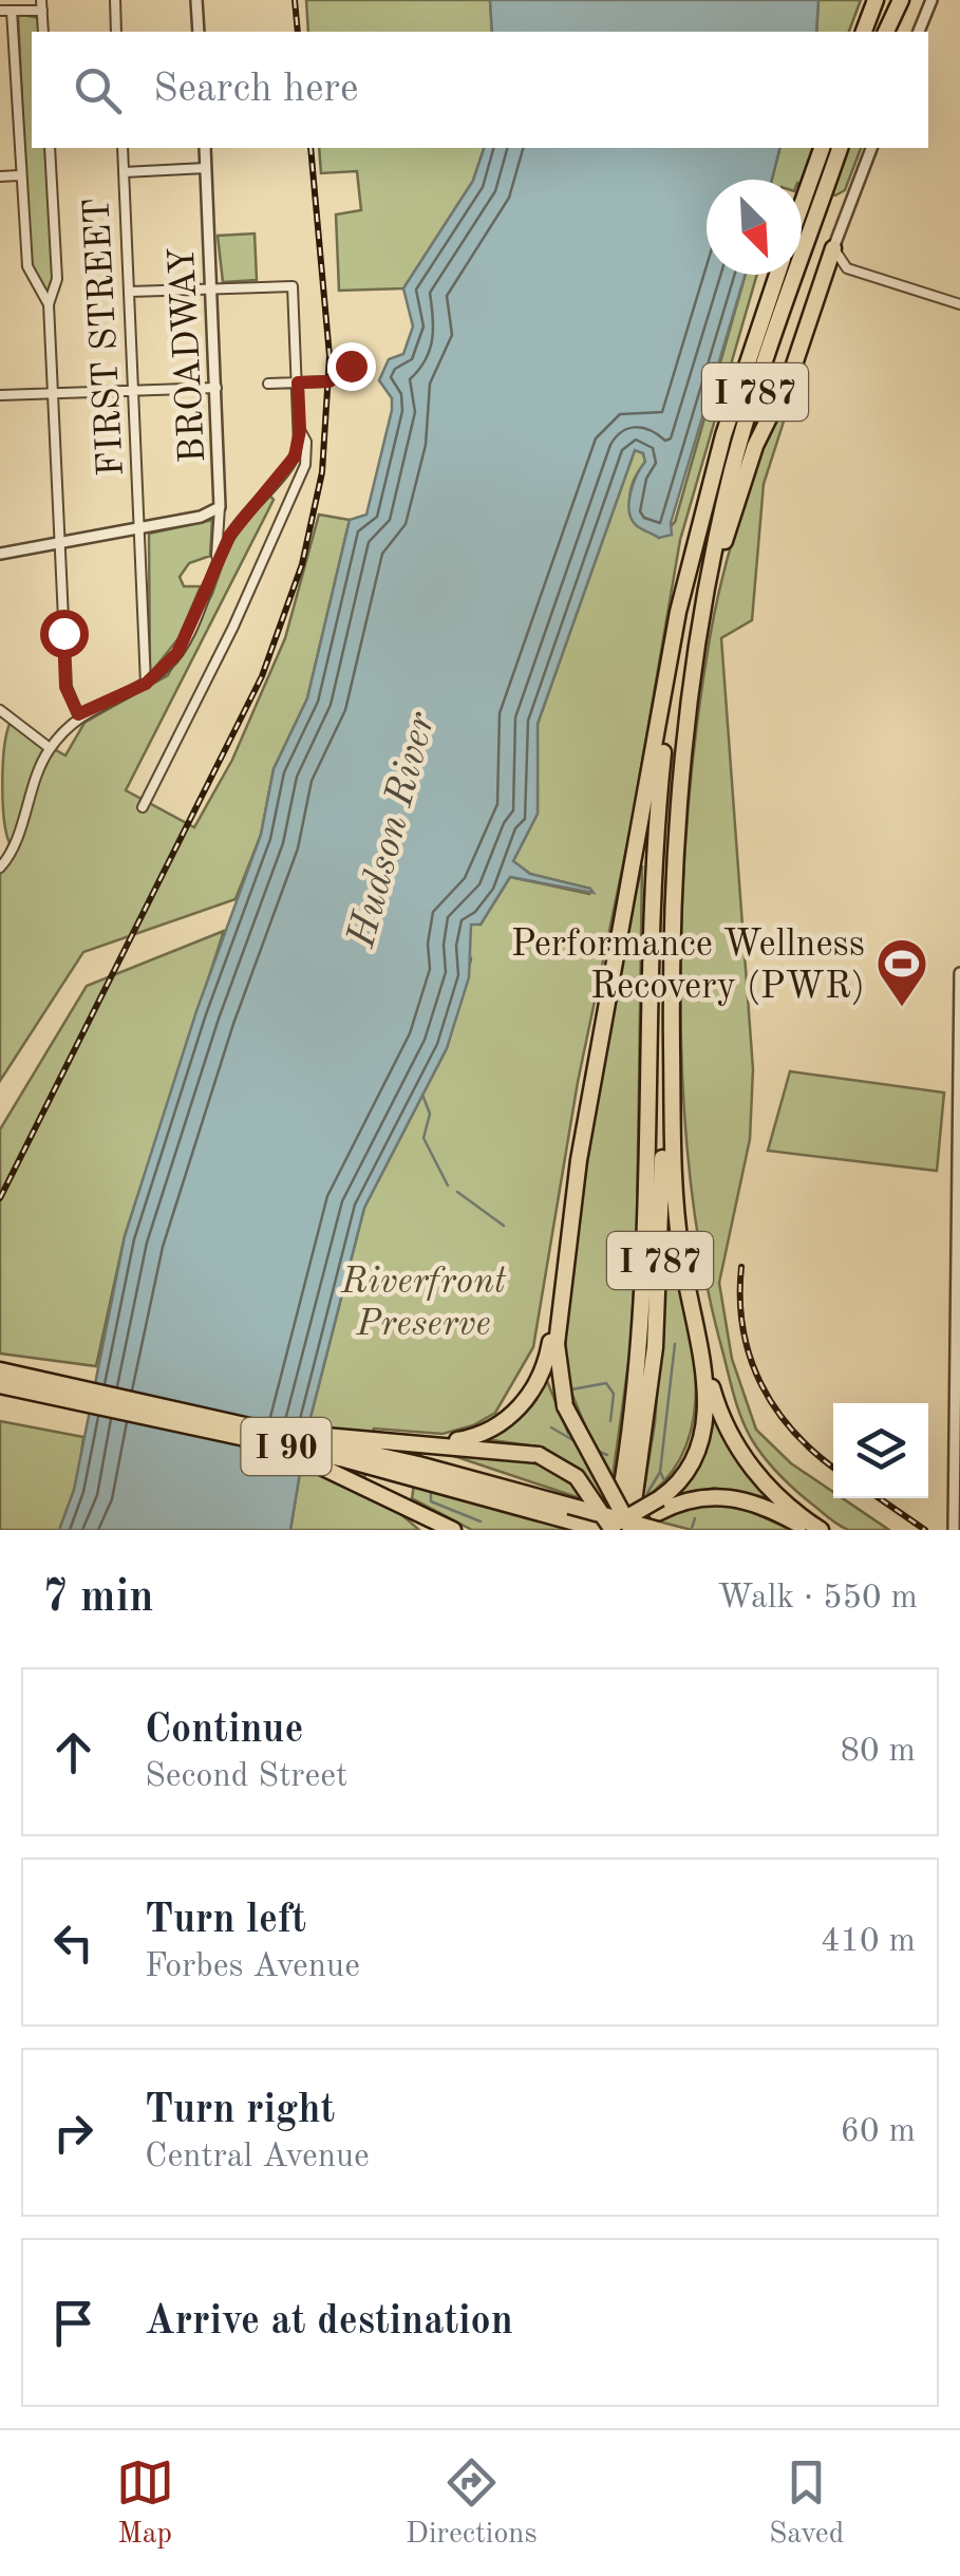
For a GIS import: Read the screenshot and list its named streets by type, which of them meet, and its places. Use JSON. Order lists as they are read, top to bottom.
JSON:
{
  "streets": {
    "highway": ["I 787", "I 90"],
    "street": ["FIRST STREET", "BROADWAY"]
  },
  "crossings": [
    ["I 787", "I 90"]
  ],
  "water": ["Hudson River"],
  "parks": ["Riverfront Preserve"],
  "places": {
    "sports": ["Performance Wellness Recovery (PWR)"]
  },
  "north": "bottom right",
  "page": {
    "search": "Search here",
    "heading": ["7 min", "Walk · 550 m"],
    "list": [
      ["Continue", "Second Street", "80 m"],
      ["Turn left", "Forbes Avenue", "410 m"],
      ["Turn right", "Central Avenue", "60 m"],
      "Arrive at destination"
    ],
    "nav": ["Map", "Directions", "Saved"]
  }
}
